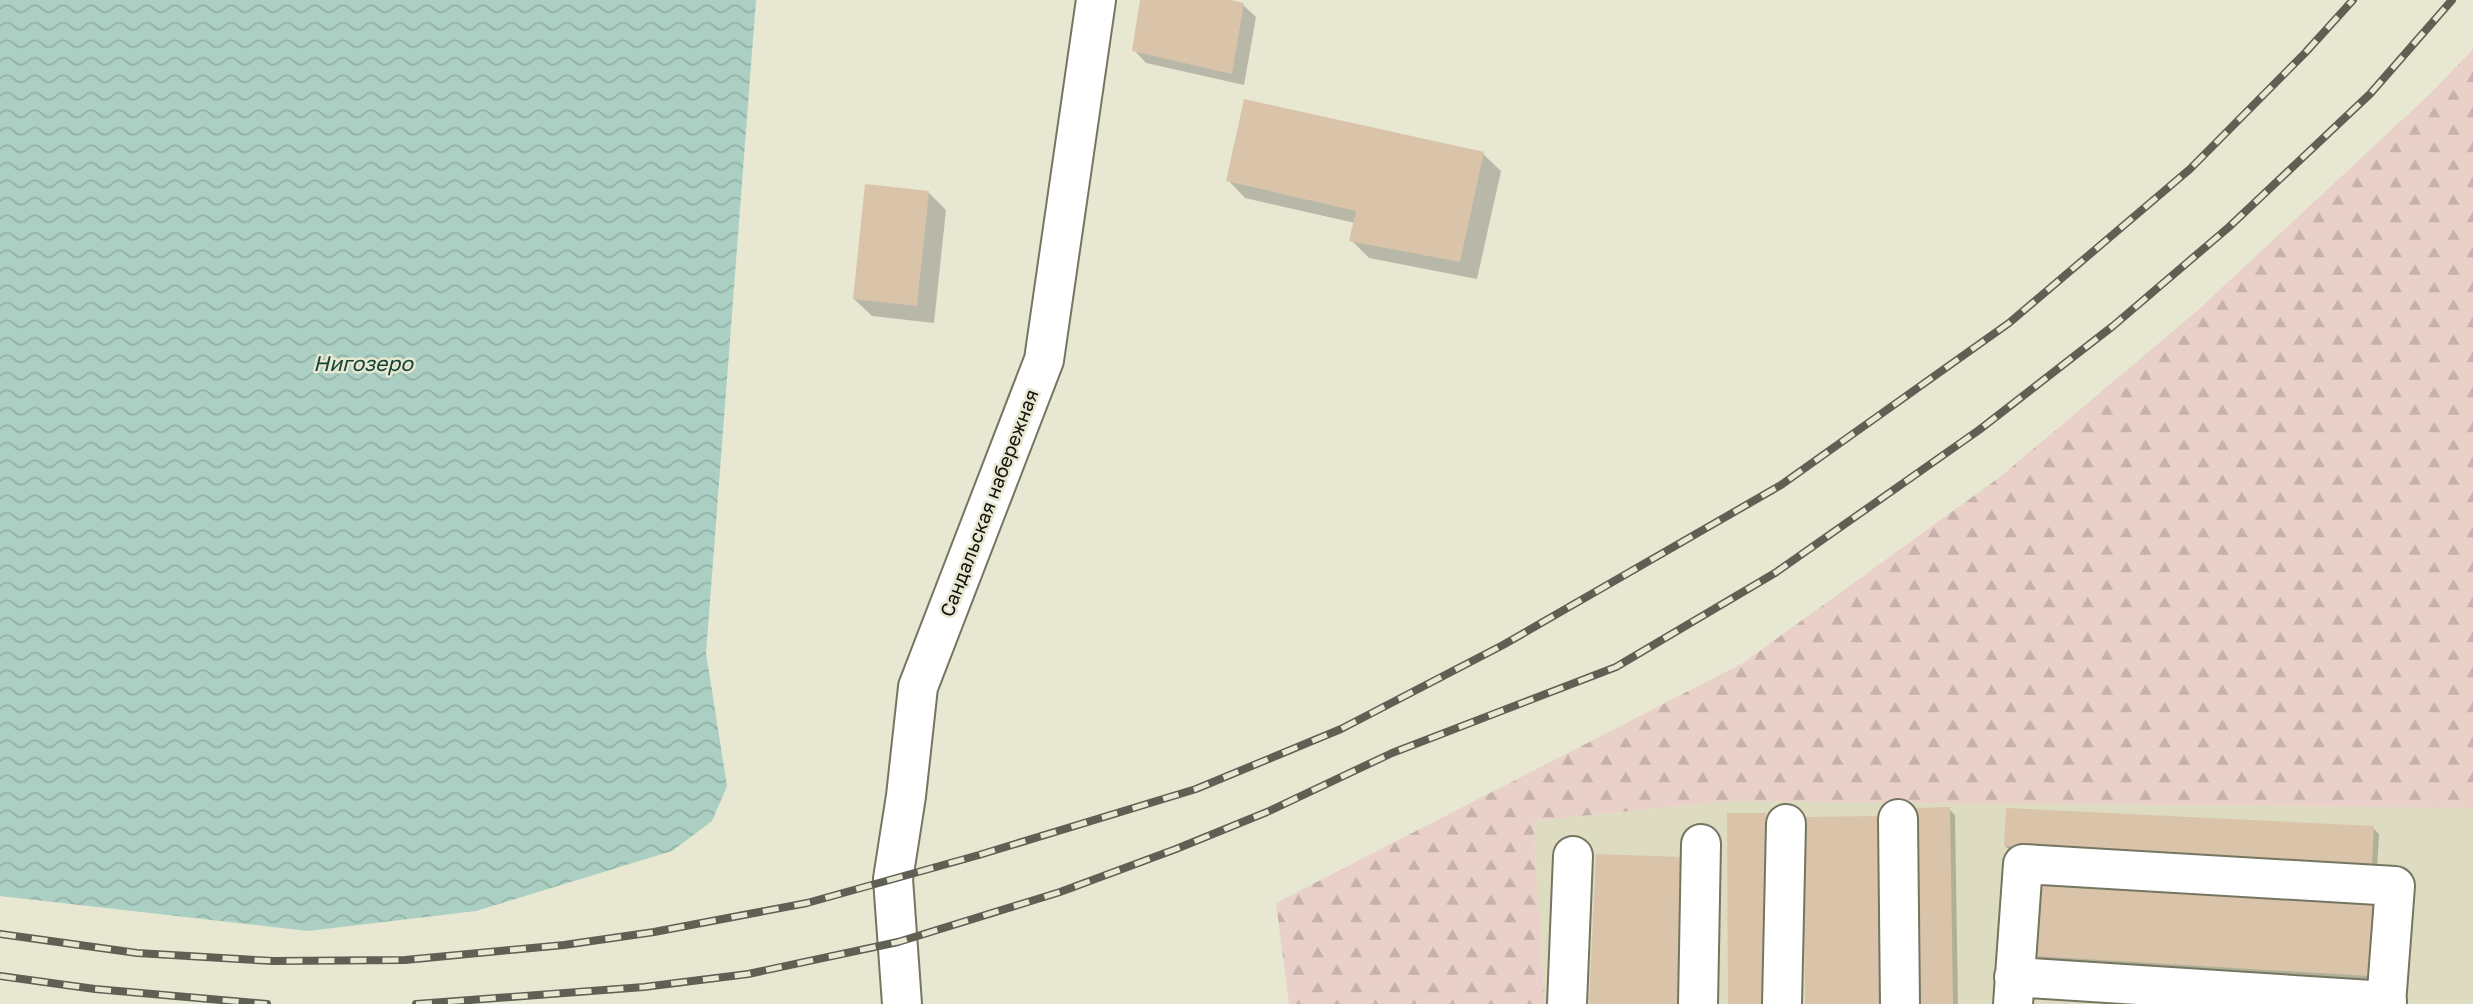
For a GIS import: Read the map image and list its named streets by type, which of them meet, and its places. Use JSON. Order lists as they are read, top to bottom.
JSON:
{
  "streets": {
    "street": ["Сандальская набережная"]
  },
  "water": ["Нигозеро"]
}
